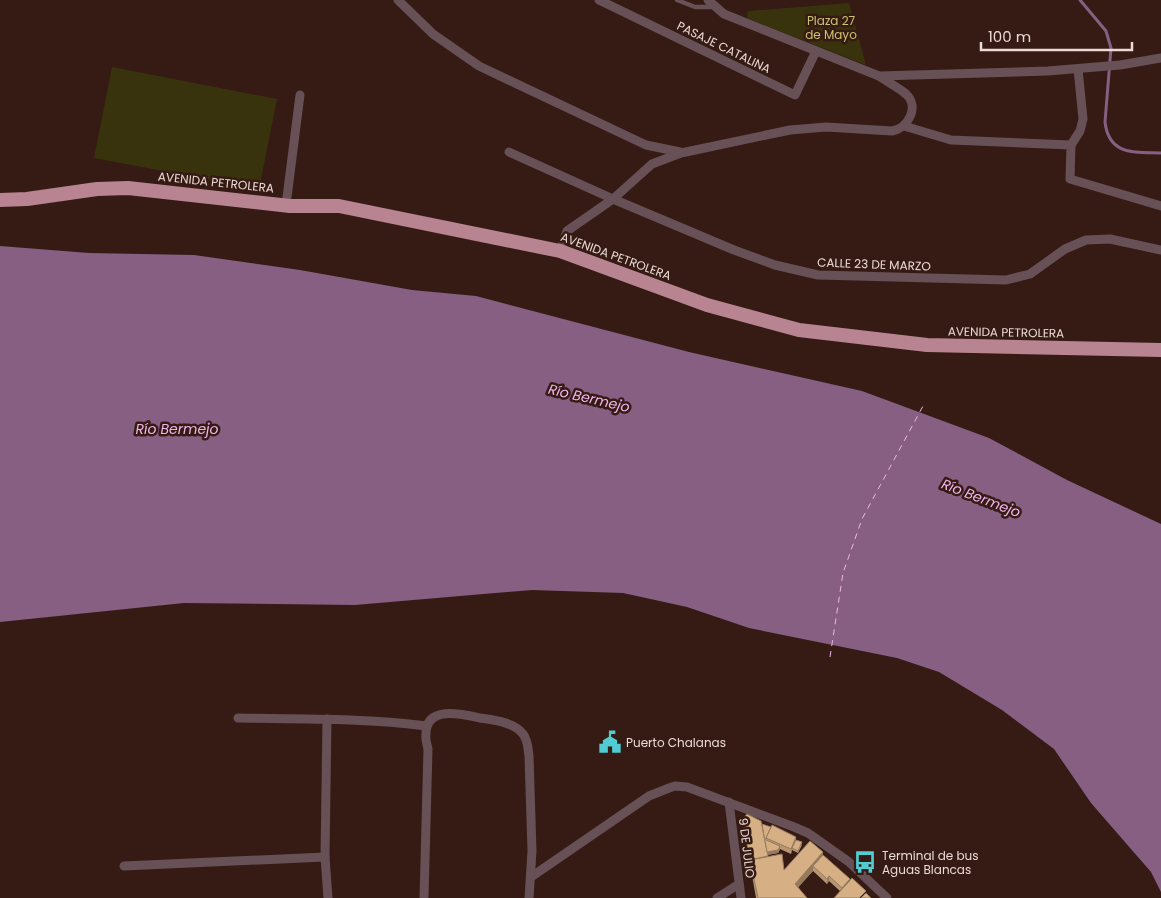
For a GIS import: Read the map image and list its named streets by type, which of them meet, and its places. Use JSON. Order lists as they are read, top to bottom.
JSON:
{
  "streets": {
    "highway": ["AVENIDA PETROLERA"],
    "street": ["PASAJE CATALINA", "CALLE 23 DE MARZO", "9 DE JULIO"]
  },
  "water": ["Río Bermejo"],
  "parks": ["Plaza 27 de Mayo"],
  "places": {
    "public building": ["Puerto Chalanas"],
    "bus stop": ["Terminal de bus Aguas Blancas"]
  },
  "scale_bar": "100 m"
}
